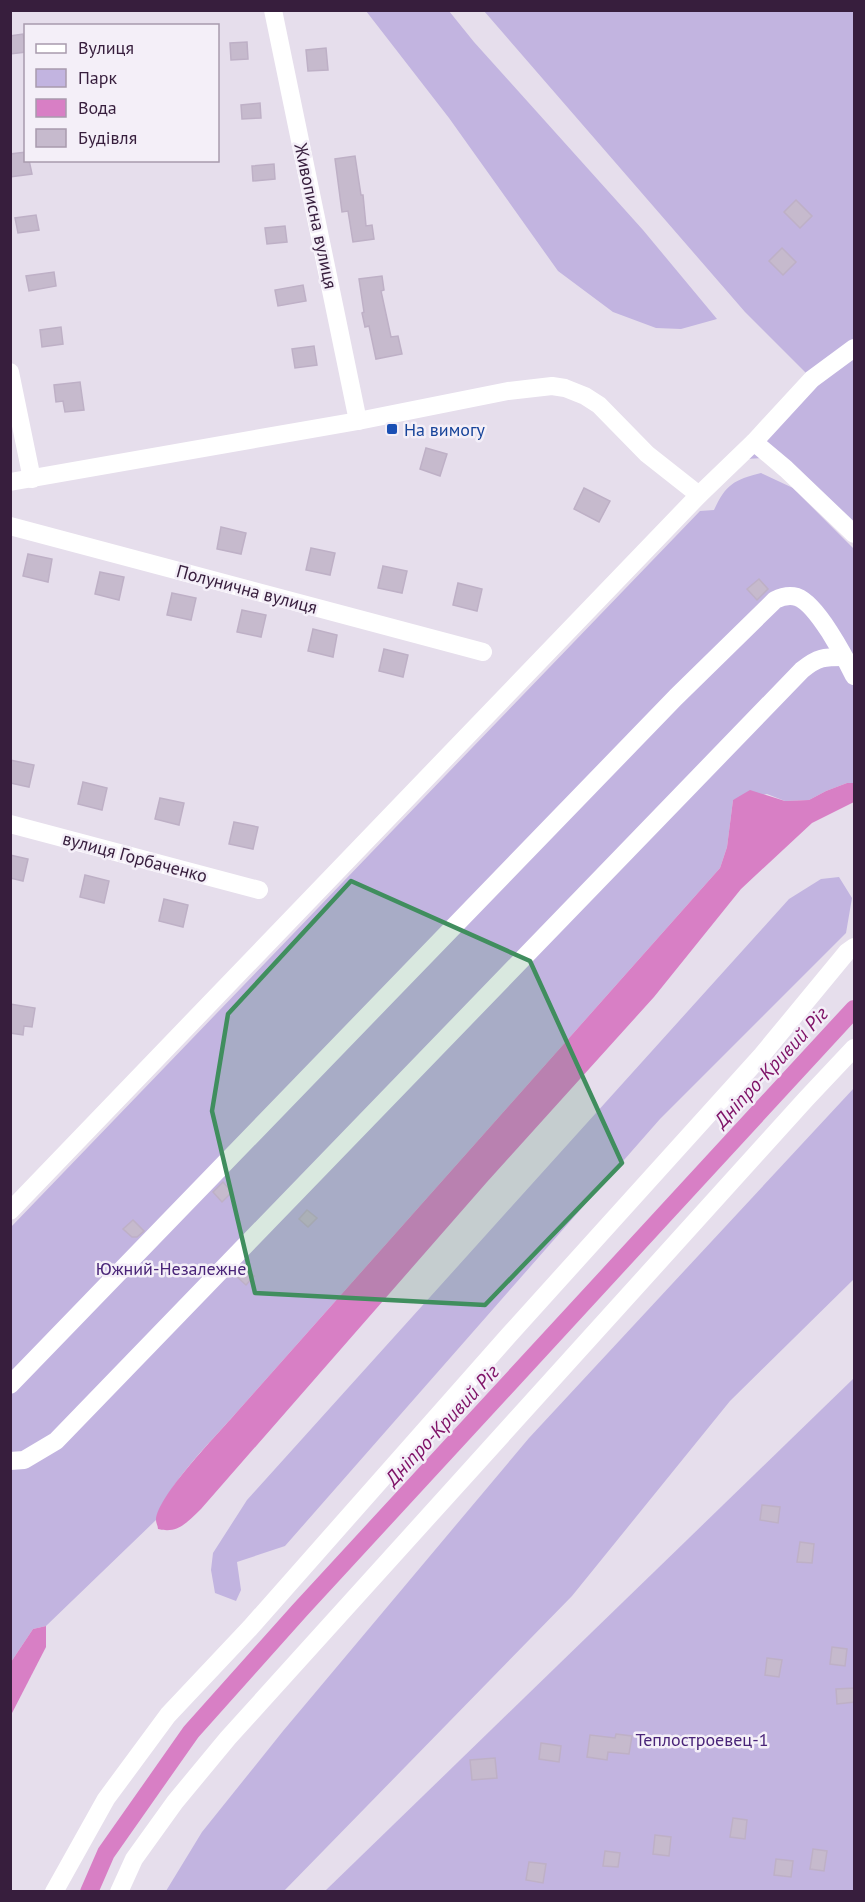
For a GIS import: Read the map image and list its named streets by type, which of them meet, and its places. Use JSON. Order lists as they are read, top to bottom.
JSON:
{
  "streets": {
    "street": ["Живописна вулиця", "Полунична вулиця", "вулиця Горбаченко"]
  },
  "water": ["Дніпро-Кривий Ріг"],
  "parks": ["Южний-Незалежне", "Теплостроевец-1"],
  "places": {
    "transit": ["На вимогу"]
  },
  "legend": [
    "Вулиця",
    "Парк",
    "Вода",
    "Будівля"
  ]
}
